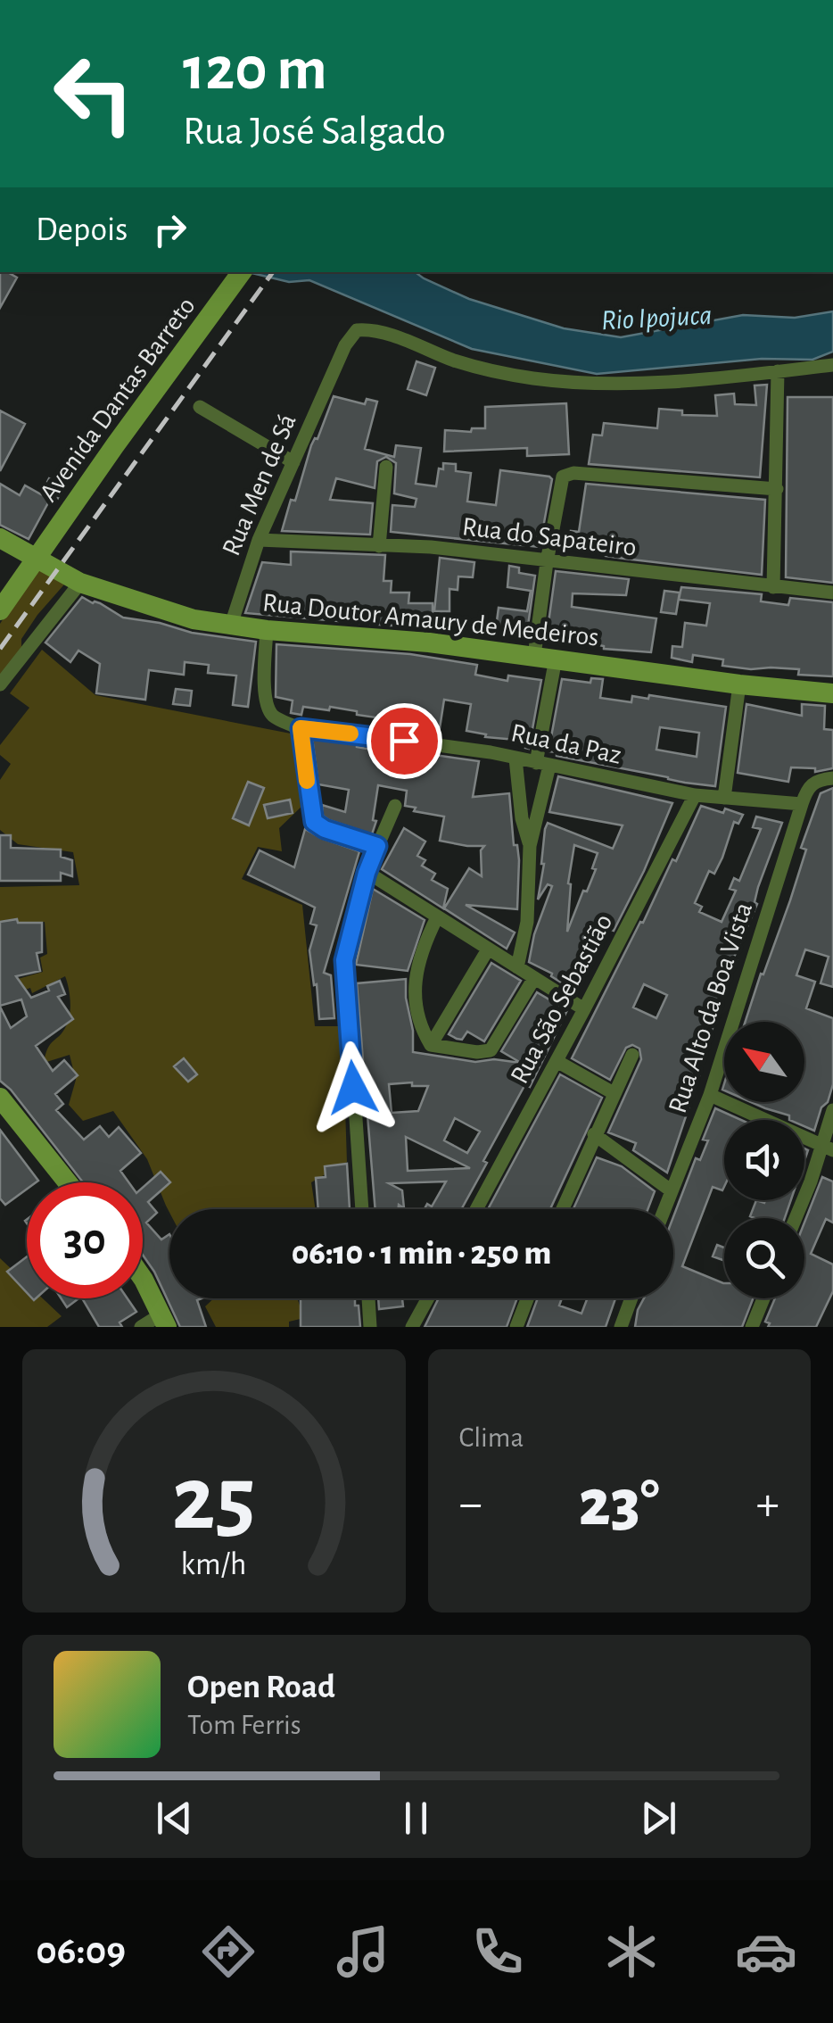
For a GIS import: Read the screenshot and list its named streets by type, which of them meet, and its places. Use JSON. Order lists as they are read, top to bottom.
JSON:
{
  "streets": {
    "street": [
      "Avenida Dantas Barreto",
      "Rua Men de Sá",
      "Rua do Sapateiro",
      "Rua Doutor Amaury de Medeiros",
      "Rua da Paz",
      "Rua São Sebastião",
      "Rua Alto da Boa Vista"
    ]
  },
  "crossings": [
    ["Avenida Dantas Barreto", "Rua Doutor Amaury de Medeiros"],
    ["Rua Men de Sá", "Rua do Sapateiro"],
    ["Rua Men de Sá", "Rua Doutor Amaury de Medeiros"],
    ["Rua Doutor Amaury de Medeiros", "Rua da Paz"],
    ["Rua da Paz", "Rua São Sebastião"],
    ["Rua da Paz", "Rua Alto da Boa Vista"]
  ],
  "water": ["Rio Ipojuca"],
  "north": "top left",
  "page": {
    "turn": ["120 m", "Rua José Salgado"],
    "then": "Depois",
    "limit": "30",
    "trip": "06:10 · 1 min · 250 m",
    "tile": "Clima",
    "heat": ["−", "23°", "+"],
    "song": ["Open Road", "Tom Ferris"],
    "tabs": "06:09",
    "gauge": ["25", "km/h"]
  }
}
